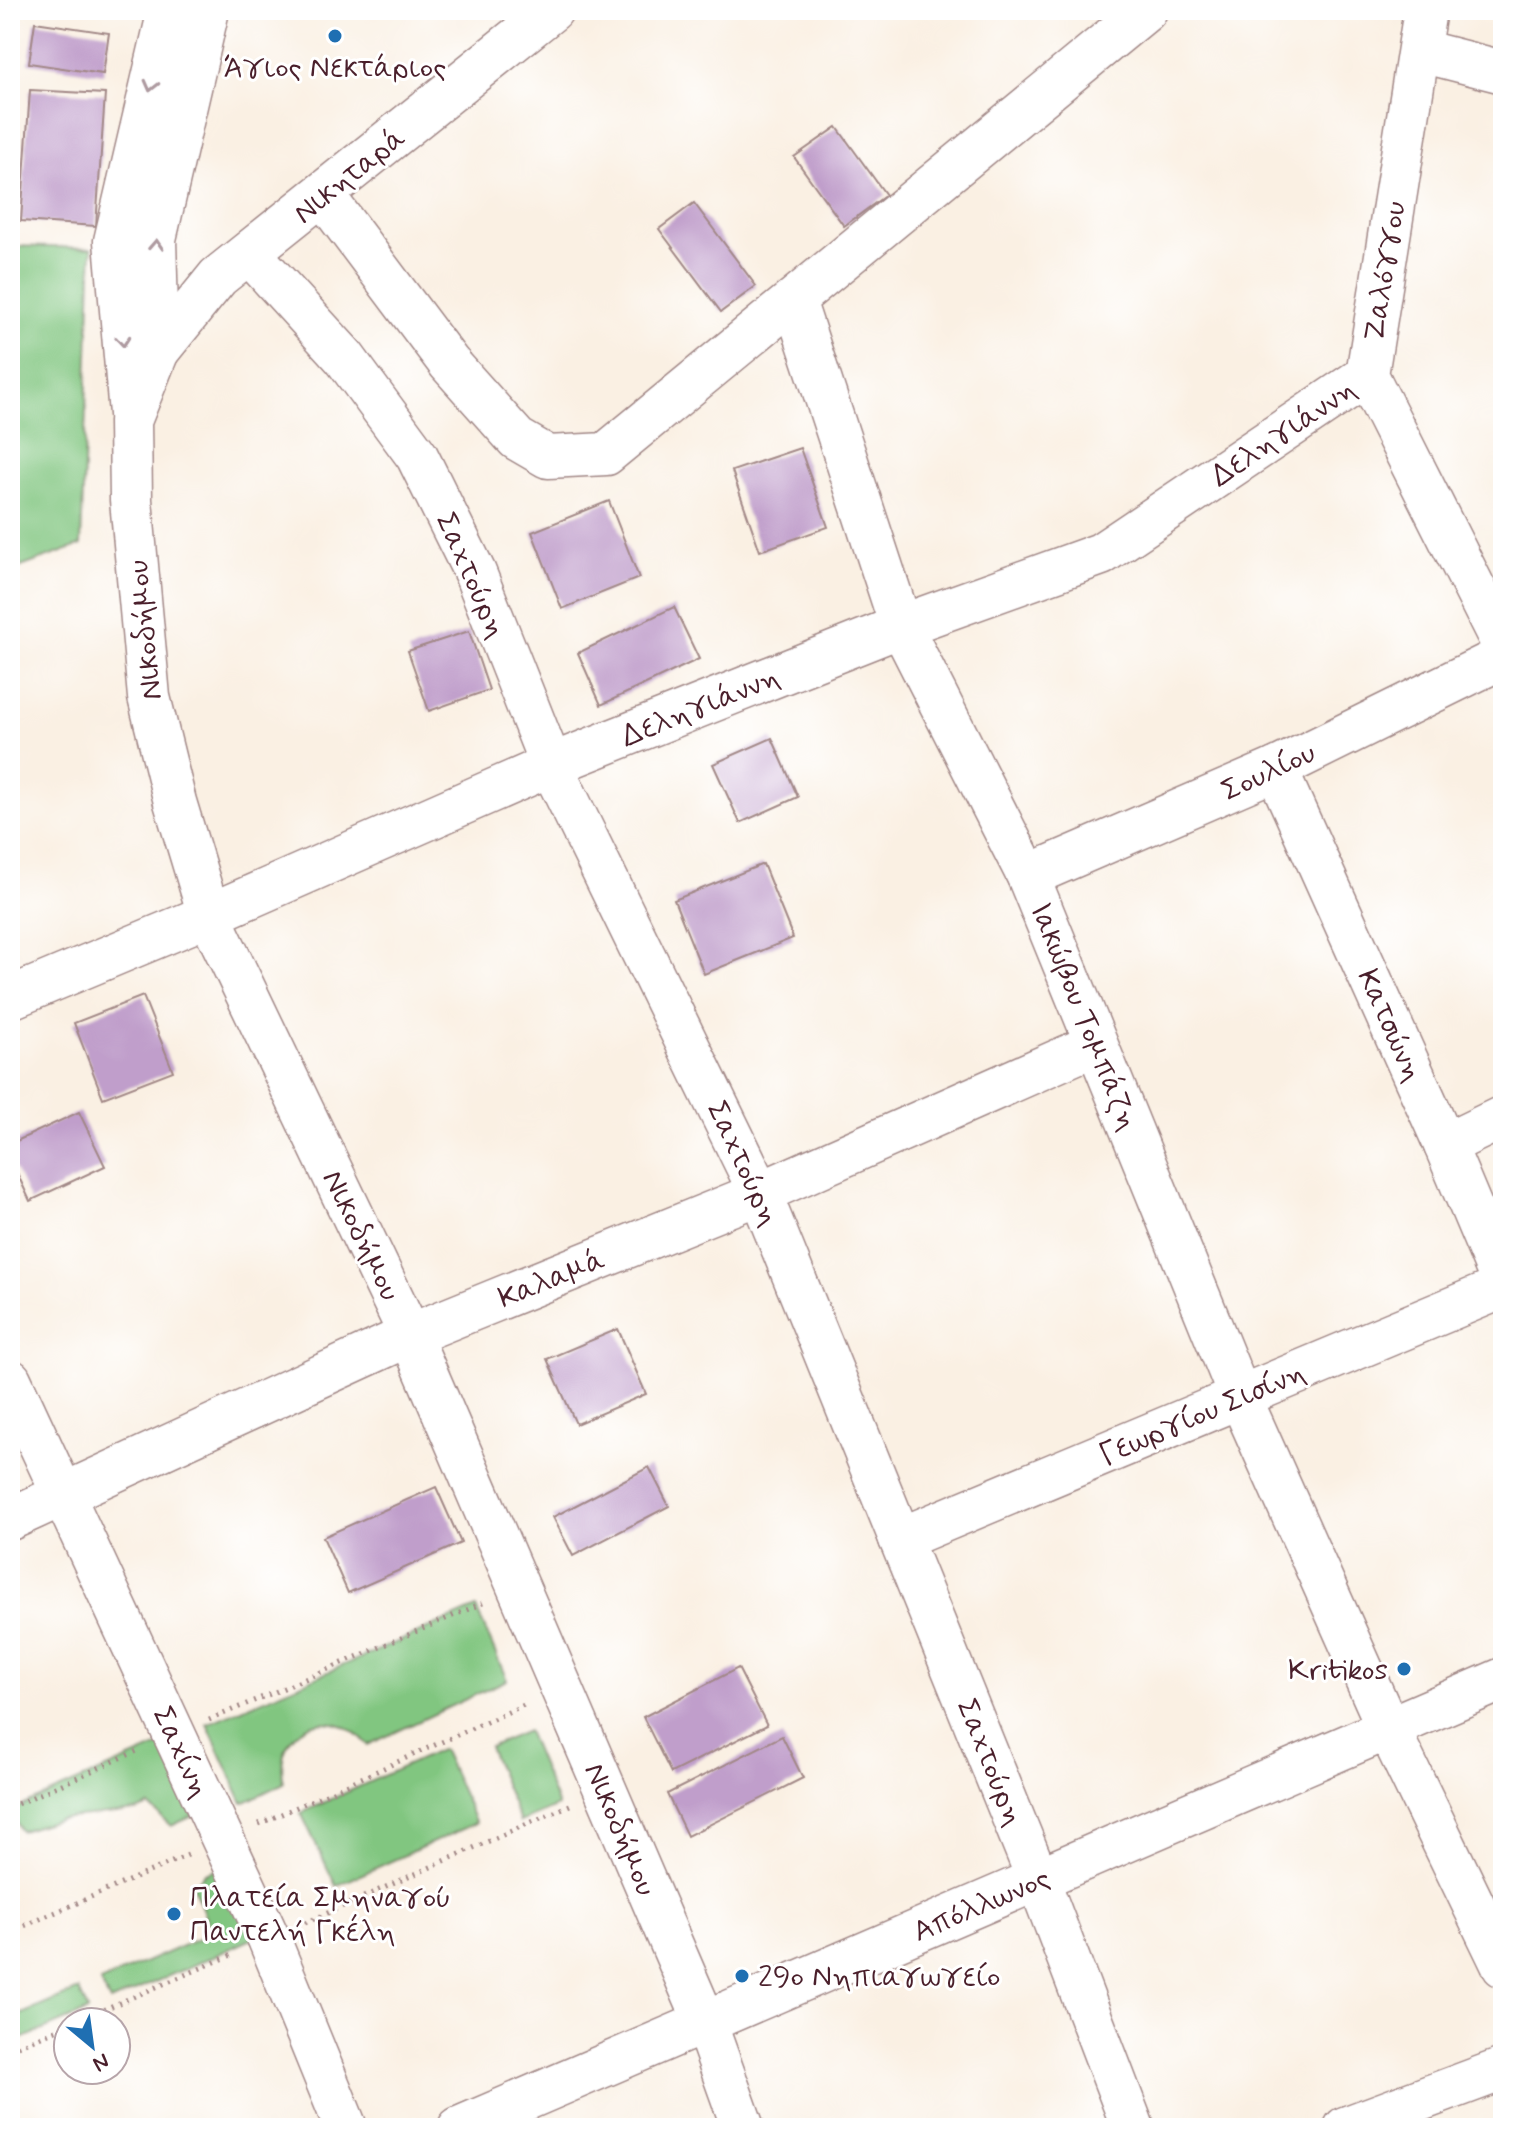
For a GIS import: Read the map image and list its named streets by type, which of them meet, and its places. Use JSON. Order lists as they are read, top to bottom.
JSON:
{
  "streets": {
    "street": [
      "Νικηταρά",
      "Ζαλόγγου",
      "Δεληγιάννη",
      "Σαχτούρη",
      "Νικοδήμου",
      "Σουλίου",
      "Ιακώβου Τομπάζη",
      "Κατσώνη",
      "Καλαμά",
      "Γεωργίου Σισίνη",
      "Σαχίνη",
      "Απόλλωνος"
    ]
  },
  "crossings": [
    ["Νικηταρά", "Σαχτούρη"],
    ["Νικηταρά", "Νικοδήμου"],
    ["Ζαλόγγου", "Δεληγιάννη"],
    ["Δεληγιάννη", "Σαχτούρη"],
    ["Δεληγιάννη", "Νικοδήμου"],
    ["Δεληγιάννη", "Ιακώβου Τομπάζη"],
    ["Σαχτούρη", "Καλαμά"],
    ["Σαχτούρη", "Γεωργίου Σισίνη"],
    ["Σαχτούρη", "Απόλλωνος"],
    ["Νικοδήμου", "Καλαμά"],
    ["Νικοδήμου", "Απόλλωνος"],
    ["Σουλίου", "Ιακώβου Τομπάζη"],
    ["Σουλίου", "Κατσώνη"],
    ["Ιακώβου Τομπάζη", "Καλαμά"],
    ["Ιακώβου Τομπάζη", "Γεωργίου Σισίνη"],
    ["Ιακώβου Τομπάζη", "Απόλλωνος"],
    ["Κατσώνη", "Γεωργίου Σισίνη"],
    ["Καλαμά", "Σαχίνη"]
  ],
  "places": [
    "Άγιος Νεκτάριος",
    "Kritikos",
    "Πλατεία Σμηναγού Παντελή Γκέλη",
    "29ο Νηπιαγωγείο"
  ],
  "north": "bottom right"
}
